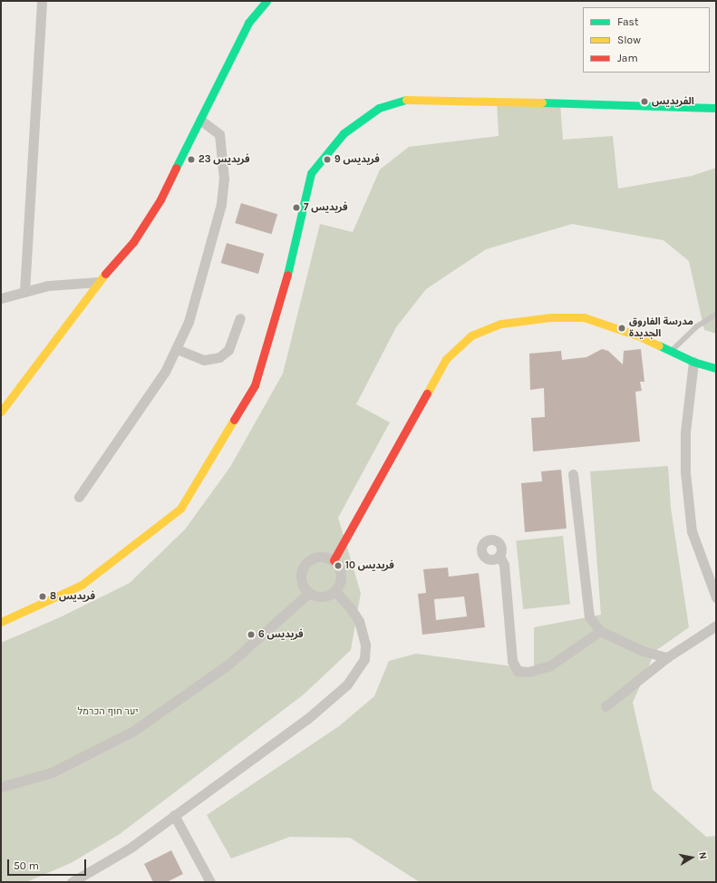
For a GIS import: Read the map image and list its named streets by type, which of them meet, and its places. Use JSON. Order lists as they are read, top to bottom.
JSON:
{
  "parks": ["יער חוף הכרמל"],
  "places": [
    "الفريديس",
    "فريديس 23",
    "فريديس 9",
    "فريديس 7",
    "مدرسة الفاروق الجديدة",
    "فريديس 10",
    "فريديس 8",
    "فريديس 6"
  ],
  "legend": ["Fast", "Slow", "Jam"],
  "scale_bar": "50 m",
  "north": "right"
}
